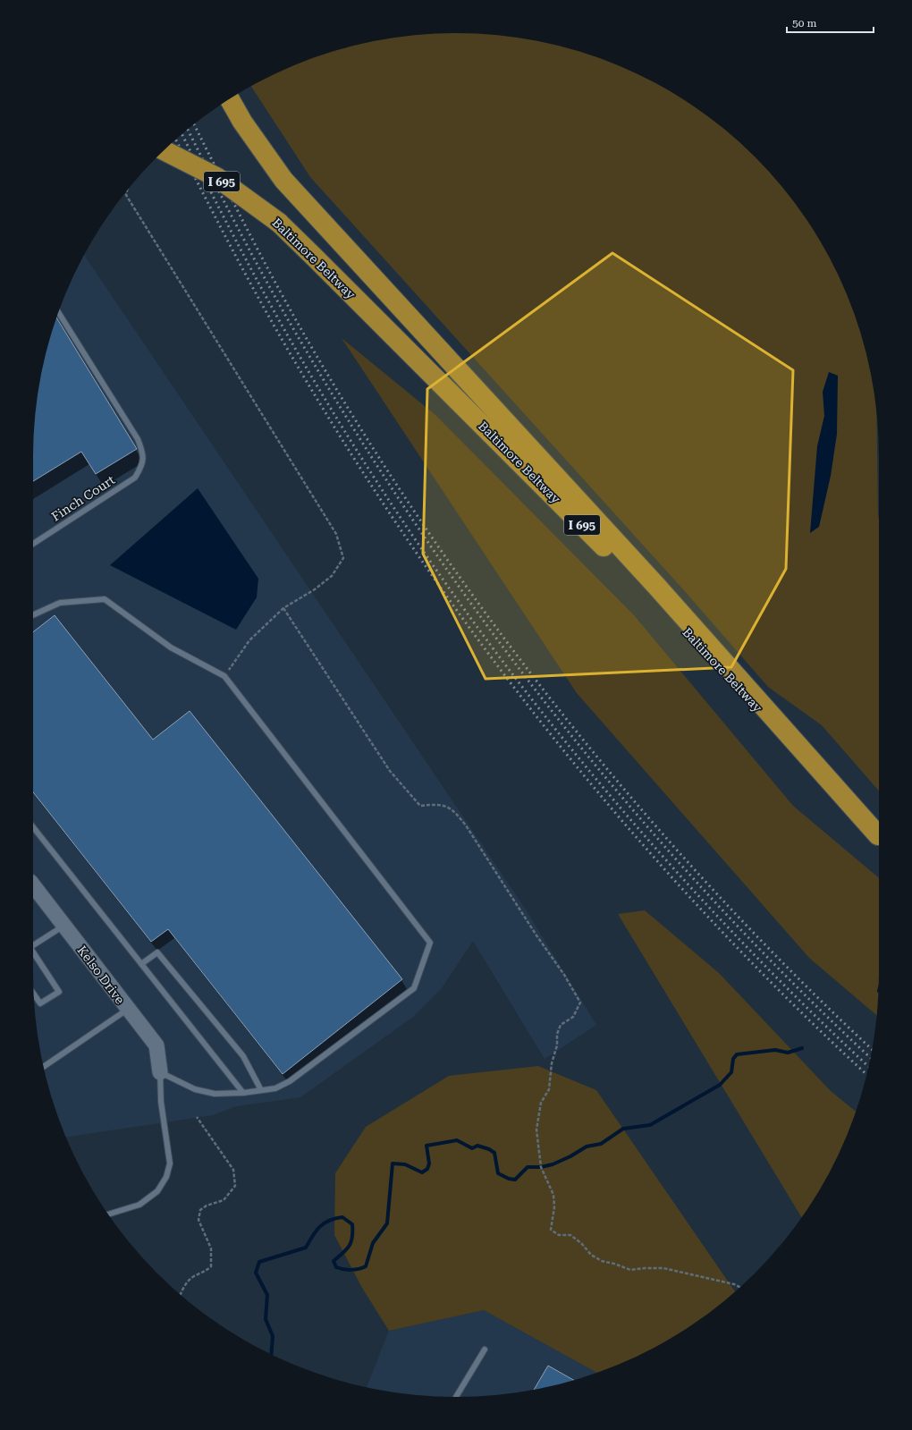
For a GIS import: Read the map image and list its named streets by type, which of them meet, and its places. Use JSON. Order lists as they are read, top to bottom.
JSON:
{
  "streets": {
    "highway": ["I 695", "Baltimore Beltway"],
    "street": ["Kelso Drive"],
    "lane": ["Finch Court"]
  },
  "scale_bar": "50 m"
}
